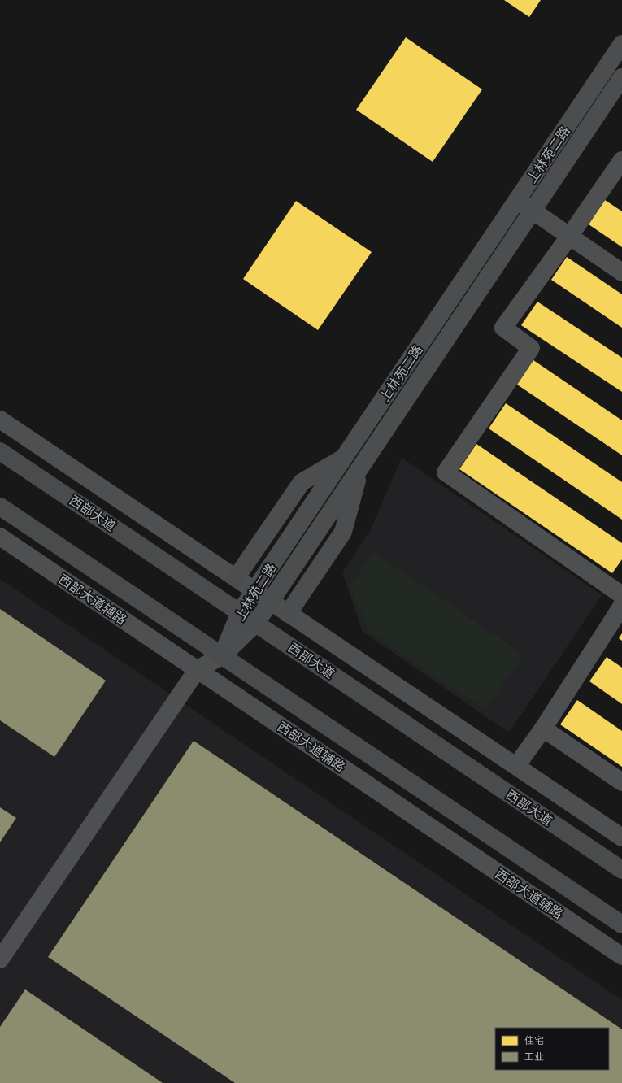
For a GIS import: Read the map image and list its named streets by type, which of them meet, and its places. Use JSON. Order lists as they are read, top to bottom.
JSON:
{
  "streets": {
    "main road": ["西部大道"],
    "street": ["上林苑二路", "西部大道辅路"]
  },
  "crossings": [
    ["上林苑二路", "西部大道"]
  ],
  "legend": ["住宅", "工业"]
}
